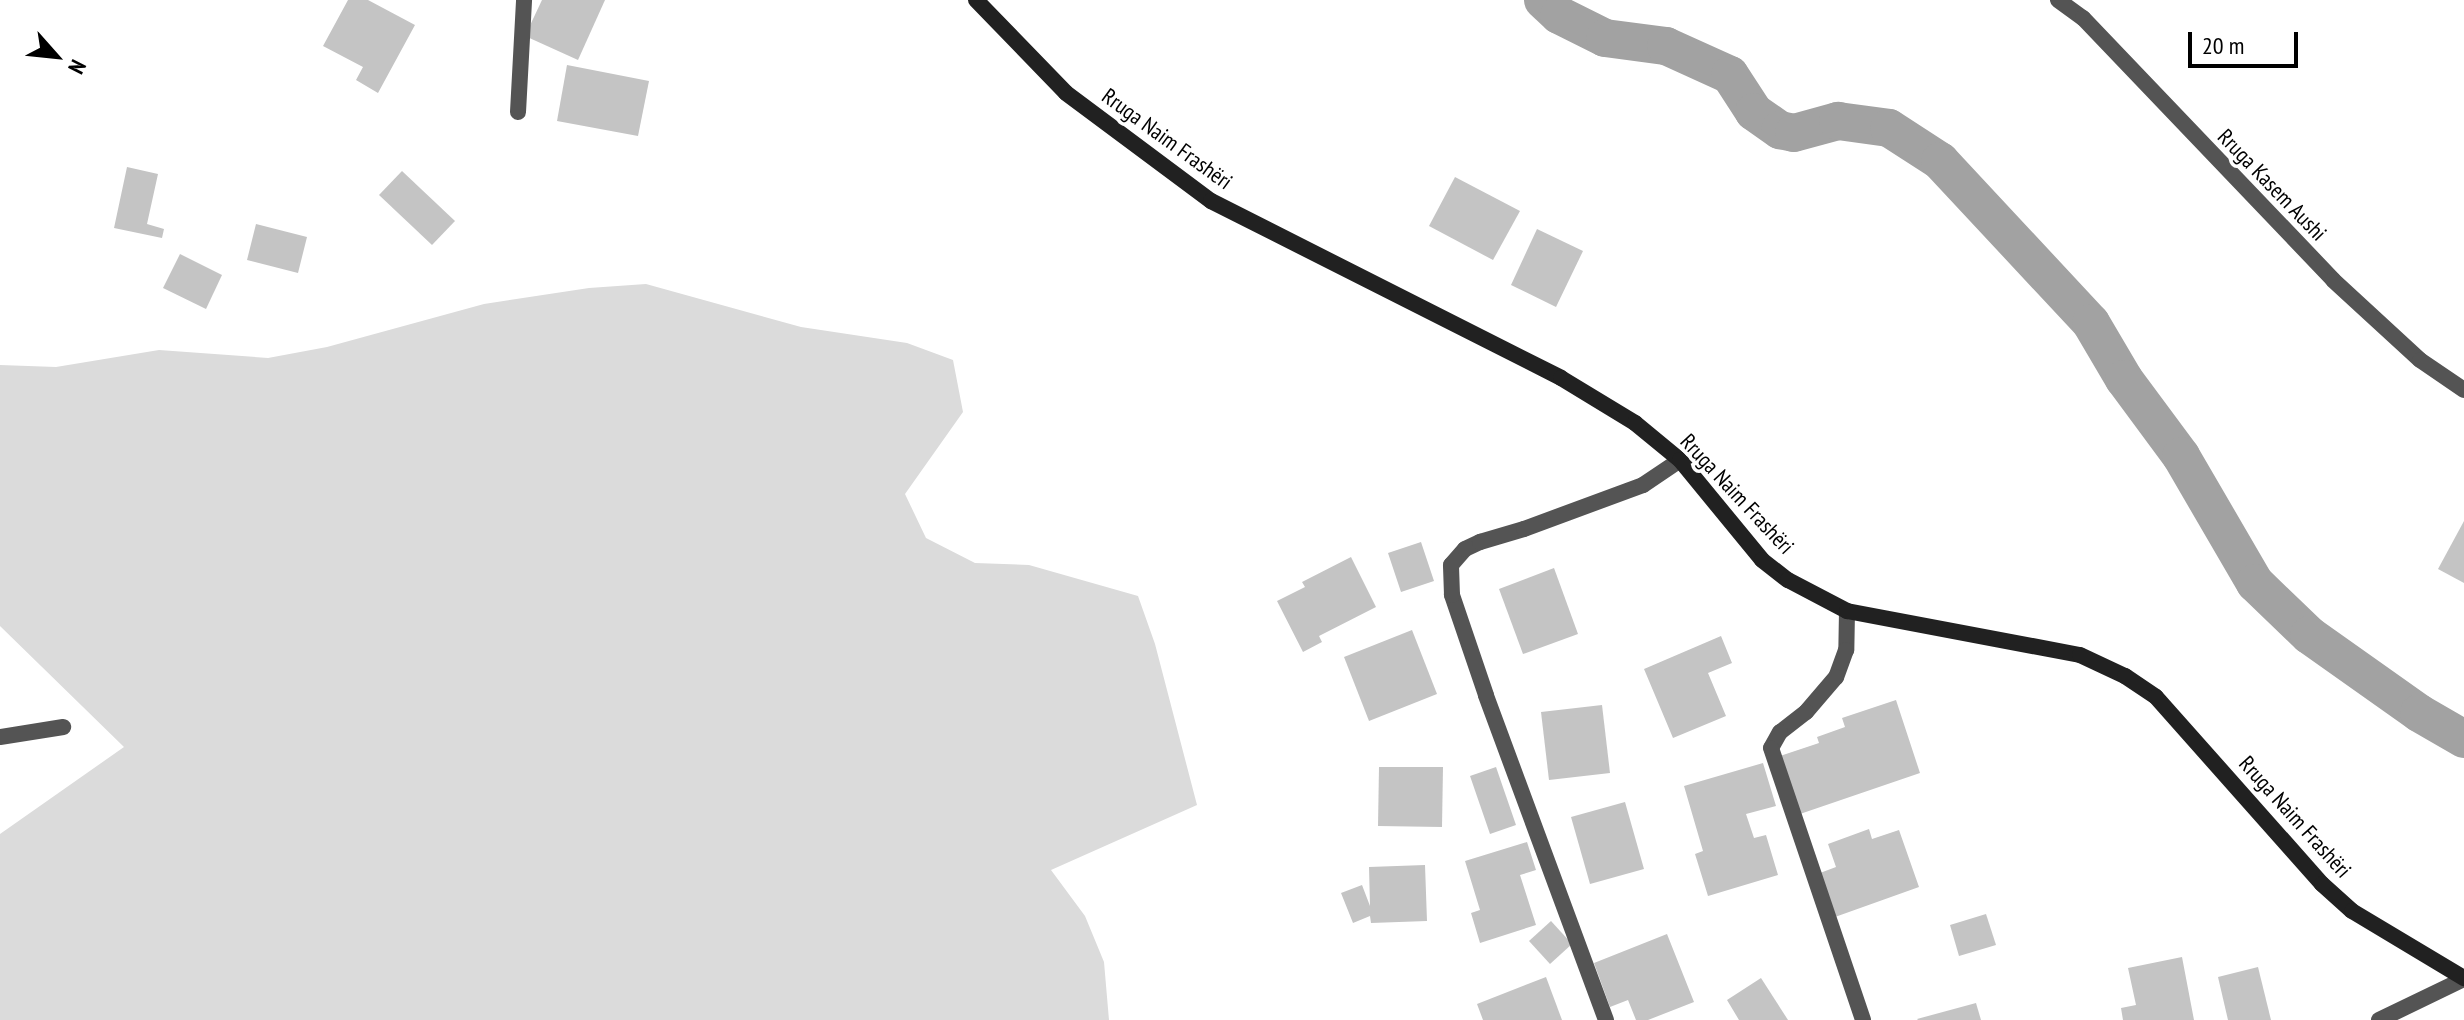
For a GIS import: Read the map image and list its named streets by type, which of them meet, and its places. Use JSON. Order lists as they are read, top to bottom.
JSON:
{
  "streets": {
    "street": ["Rruga Naim Frashëri", "Rruga Kasem Aushi"]
  },
  "scale_bar": "20 m",
  "north": "bottom right"
}
